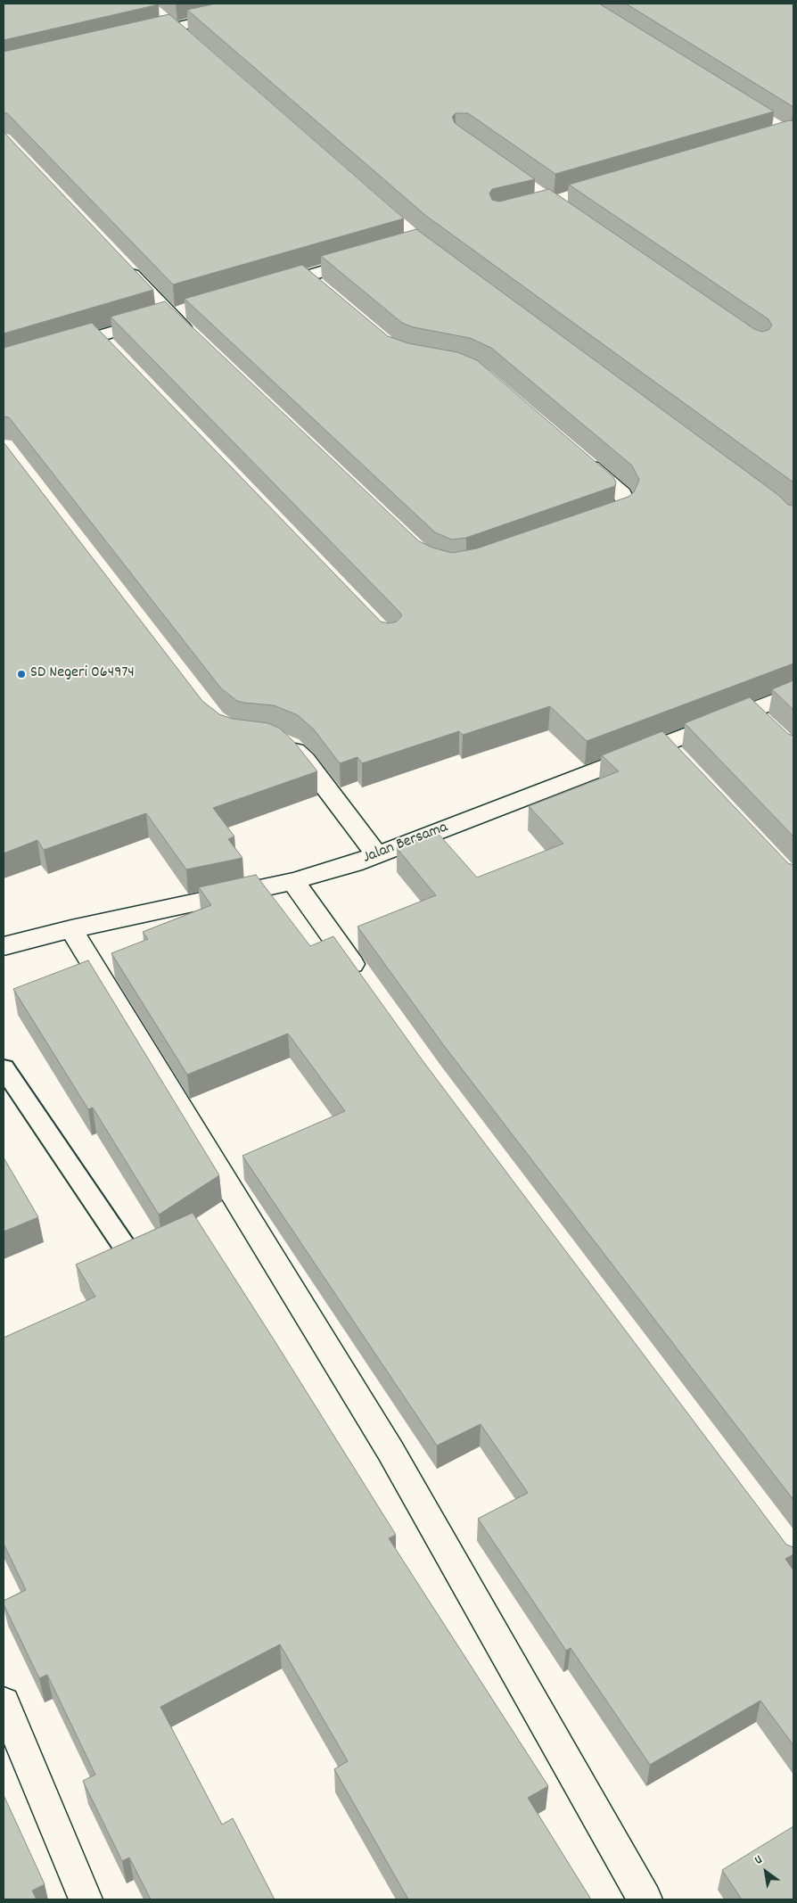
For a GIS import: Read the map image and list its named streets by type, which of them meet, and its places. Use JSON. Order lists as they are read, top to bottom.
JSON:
{
  "streets": {
    "main road": ["Jalan Bersama"]
  },
  "places": ["SD Negeri 064974"],
  "north": "top left"
}
